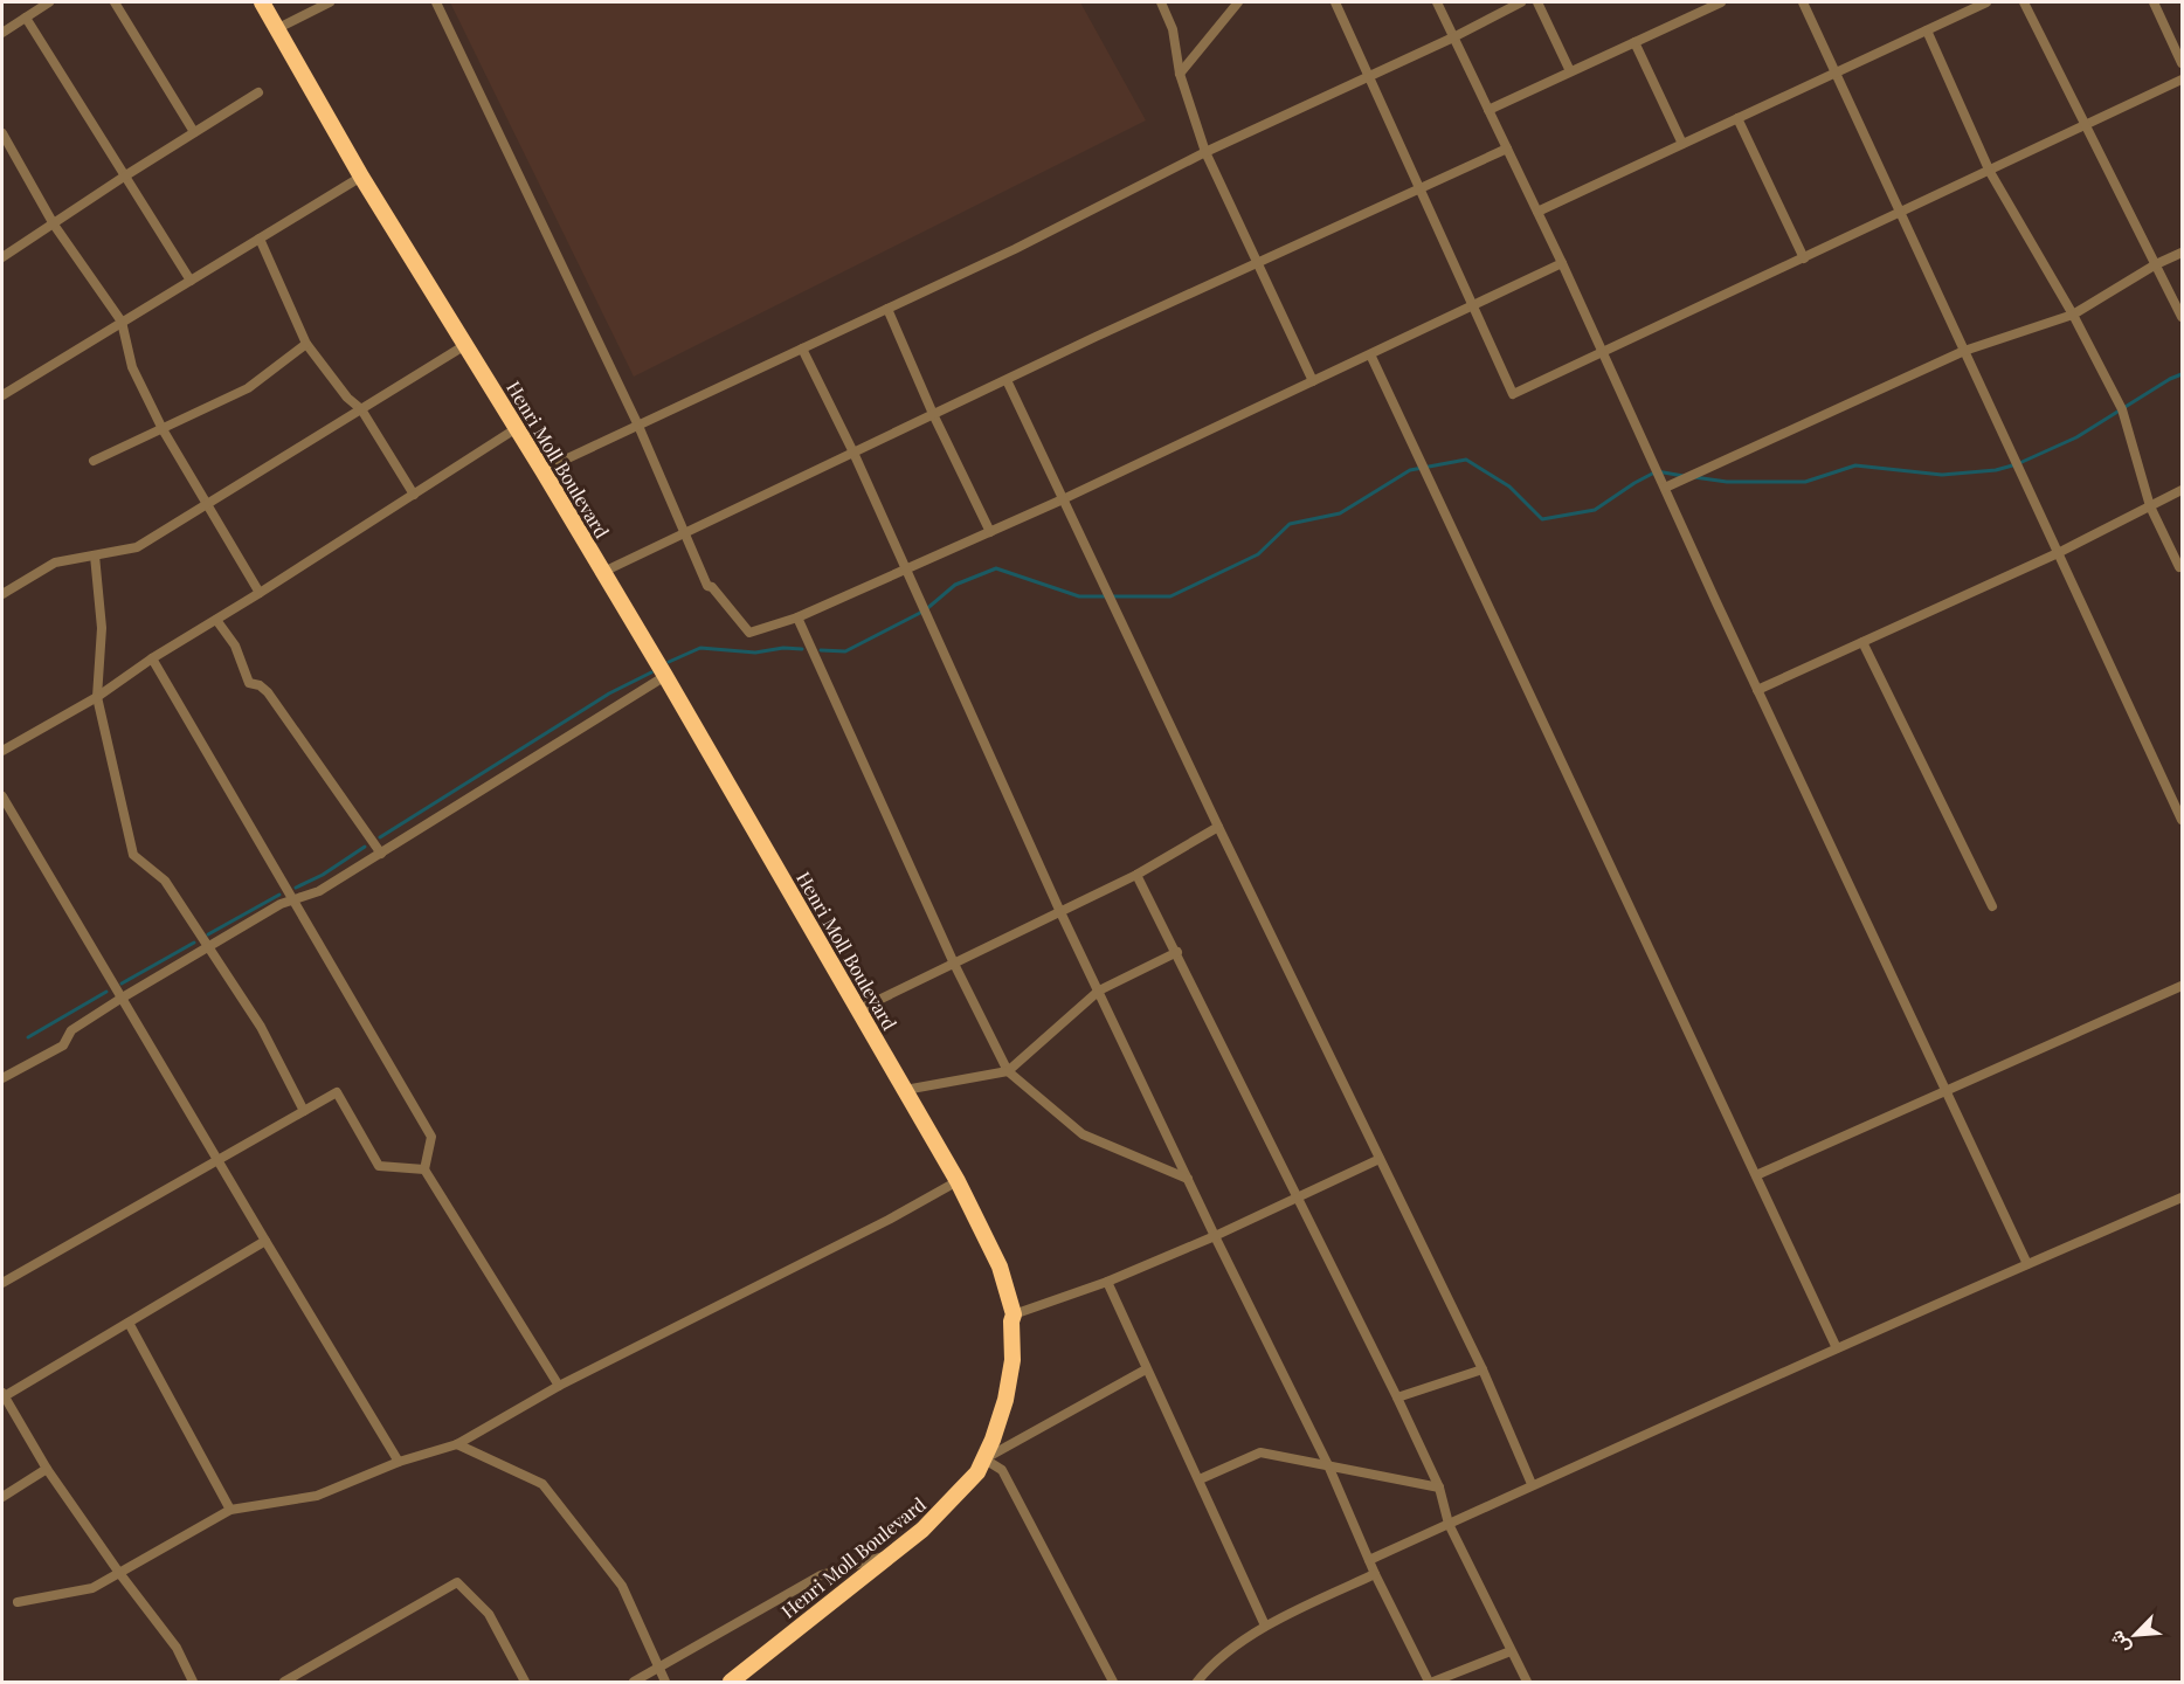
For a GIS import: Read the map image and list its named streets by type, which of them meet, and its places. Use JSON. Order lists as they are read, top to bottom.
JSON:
{
  "streets": {
    "highway": ["Henri Moll Boulevard"]
  },
  "north": "bottom left"
}
